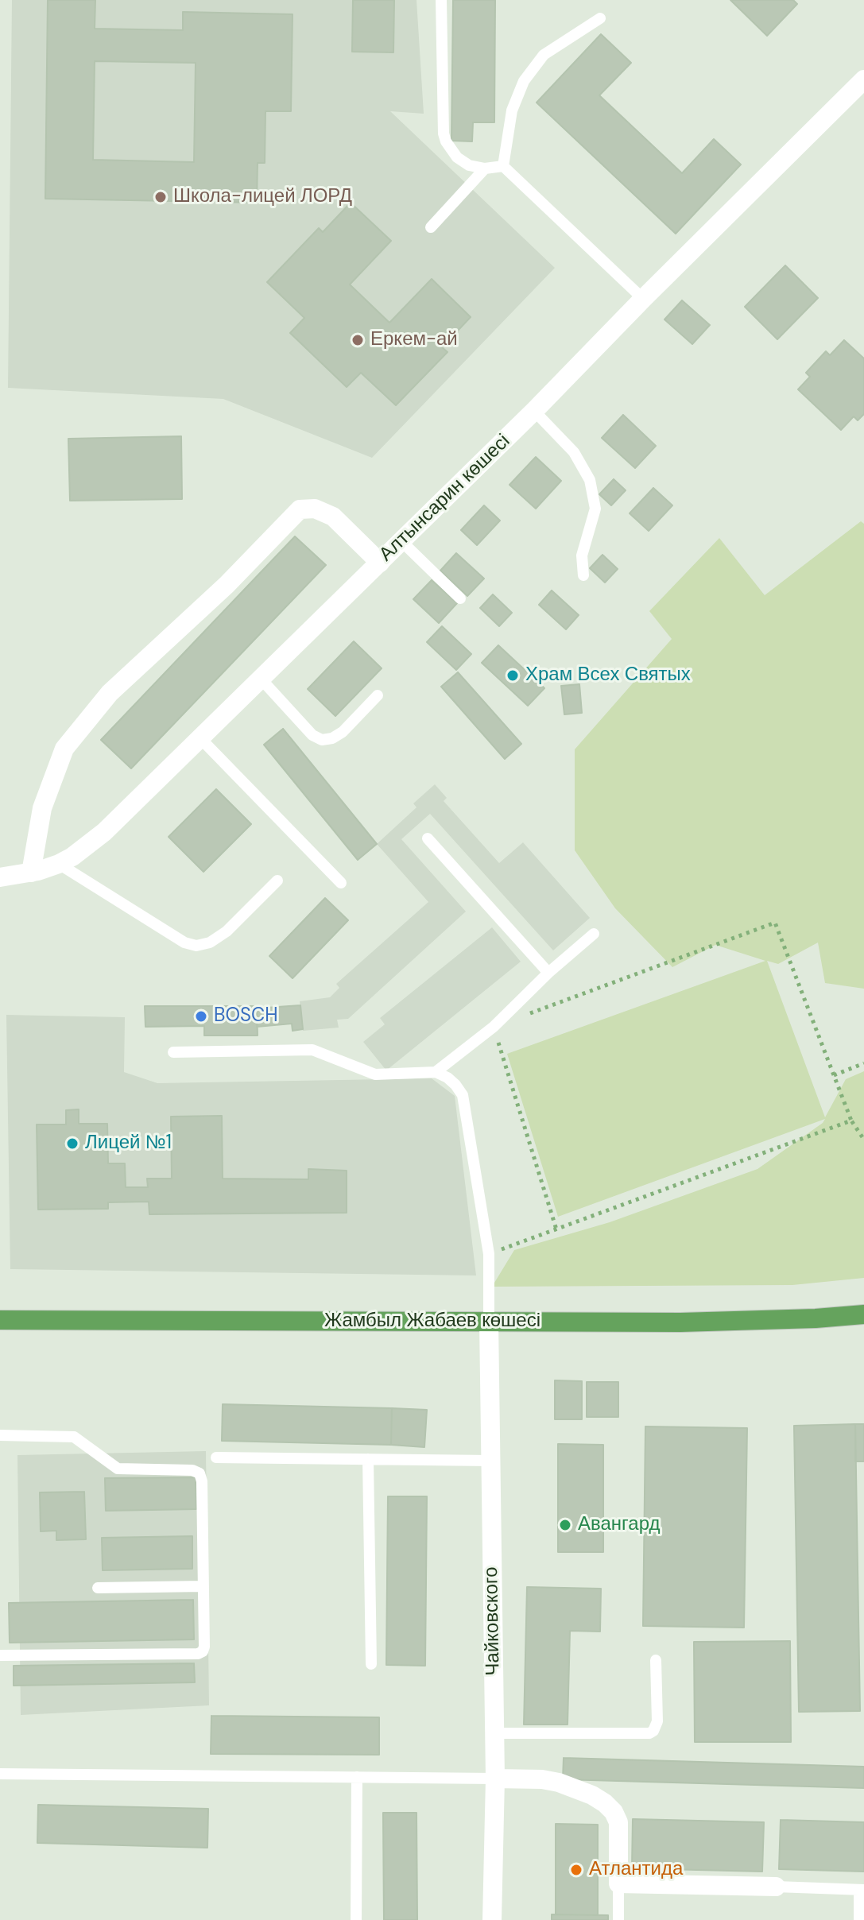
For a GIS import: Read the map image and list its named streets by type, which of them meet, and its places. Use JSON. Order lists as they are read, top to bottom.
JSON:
{
  "streets": {
    "main road": ["Жамбыл Жабаев көшесі"],
    "street": ["Алтынсарин көшесі", "Чайковского"]
  },
  "crossings": [
    ["Жамбыл Жабаев көшесі", "Чайковского"]
  ],
  "places": [
    "Школа-лицей ЛОРД",
    "Еркем-ай",
    "Храм Всех Святых",
    "BOSCH",
    "Лицей №1",
    "Авангард",
    "Атлантида"
  ]
}
